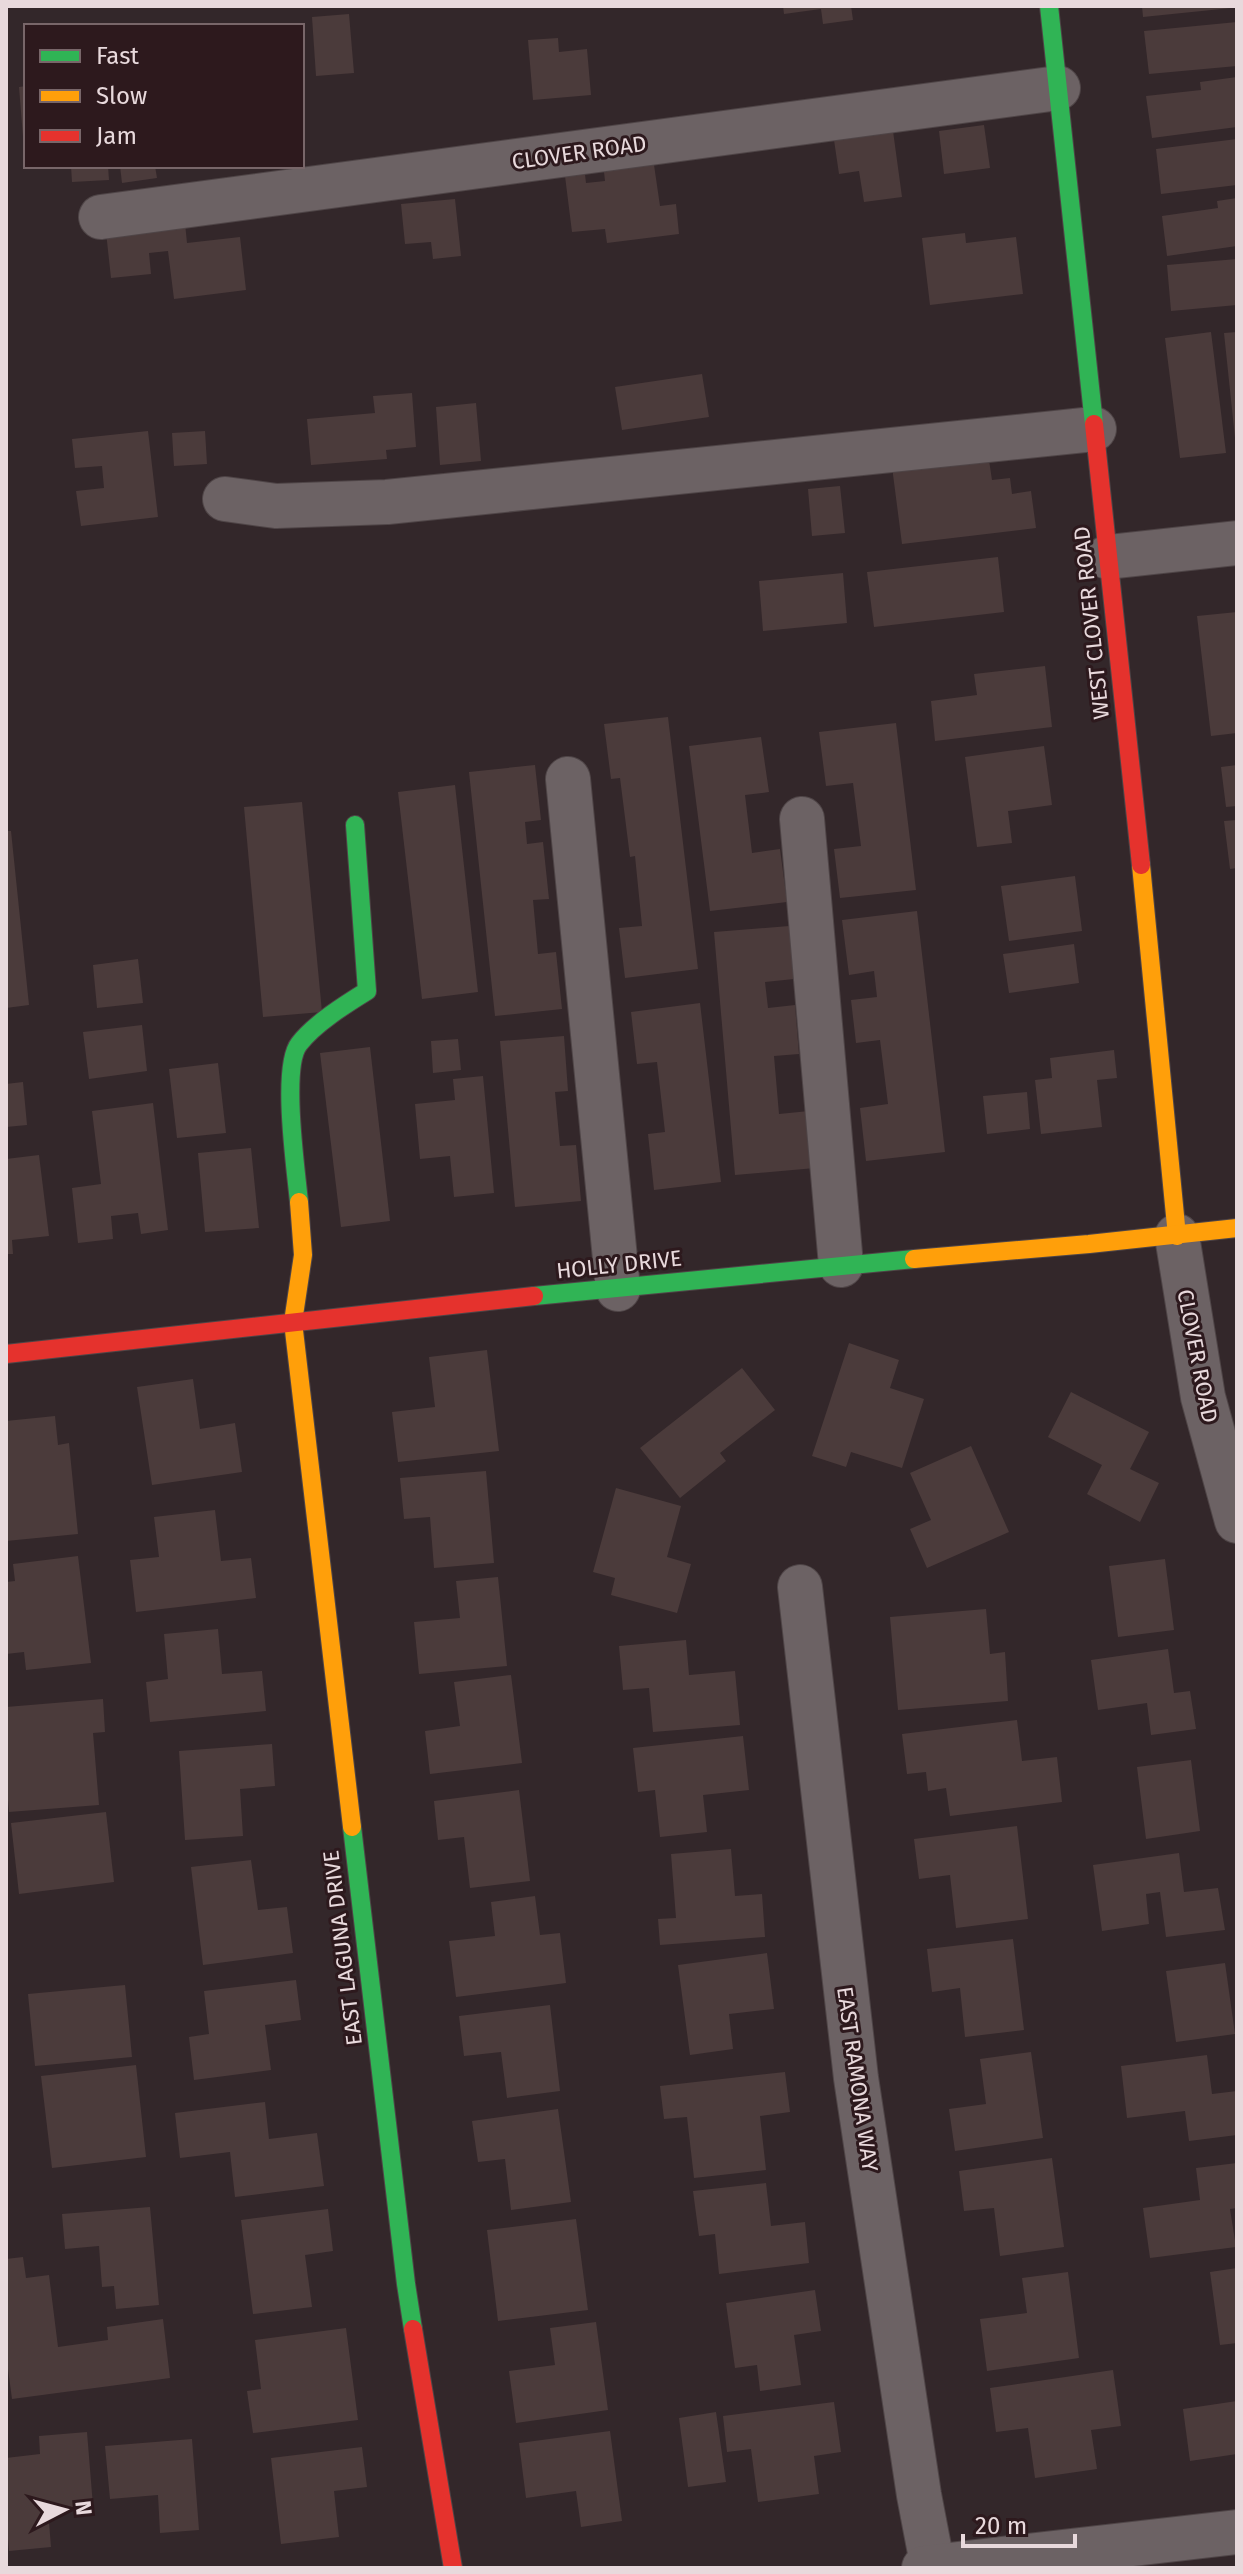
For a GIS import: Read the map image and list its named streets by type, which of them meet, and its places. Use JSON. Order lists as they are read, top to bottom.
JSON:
{
  "streets": {
    "street": [
      "CLOVER ROAD",
      "WEST CLOVER ROAD",
      "HOLLY DRIVE",
      "EAST LAGUNA DRIVE",
      "EAST RAMONA WAY"
    ]
  },
  "crossings": [
    ["CLOVER ROAD", "WEST CLOVER ROAD"],
    ["CLOVER ROAD", "HOLLY DRIVE"],
    ["WEST CLOVER ROAD", "HOLLY DRIVE"],
    ["HOLLY DRIVE", "EAST LAGUNA DRIVE"]
  ],
  "legend": ["Fast", "Slow", "Jam"],
  "scale_bar": "20 m",
  "north": "right"
}
